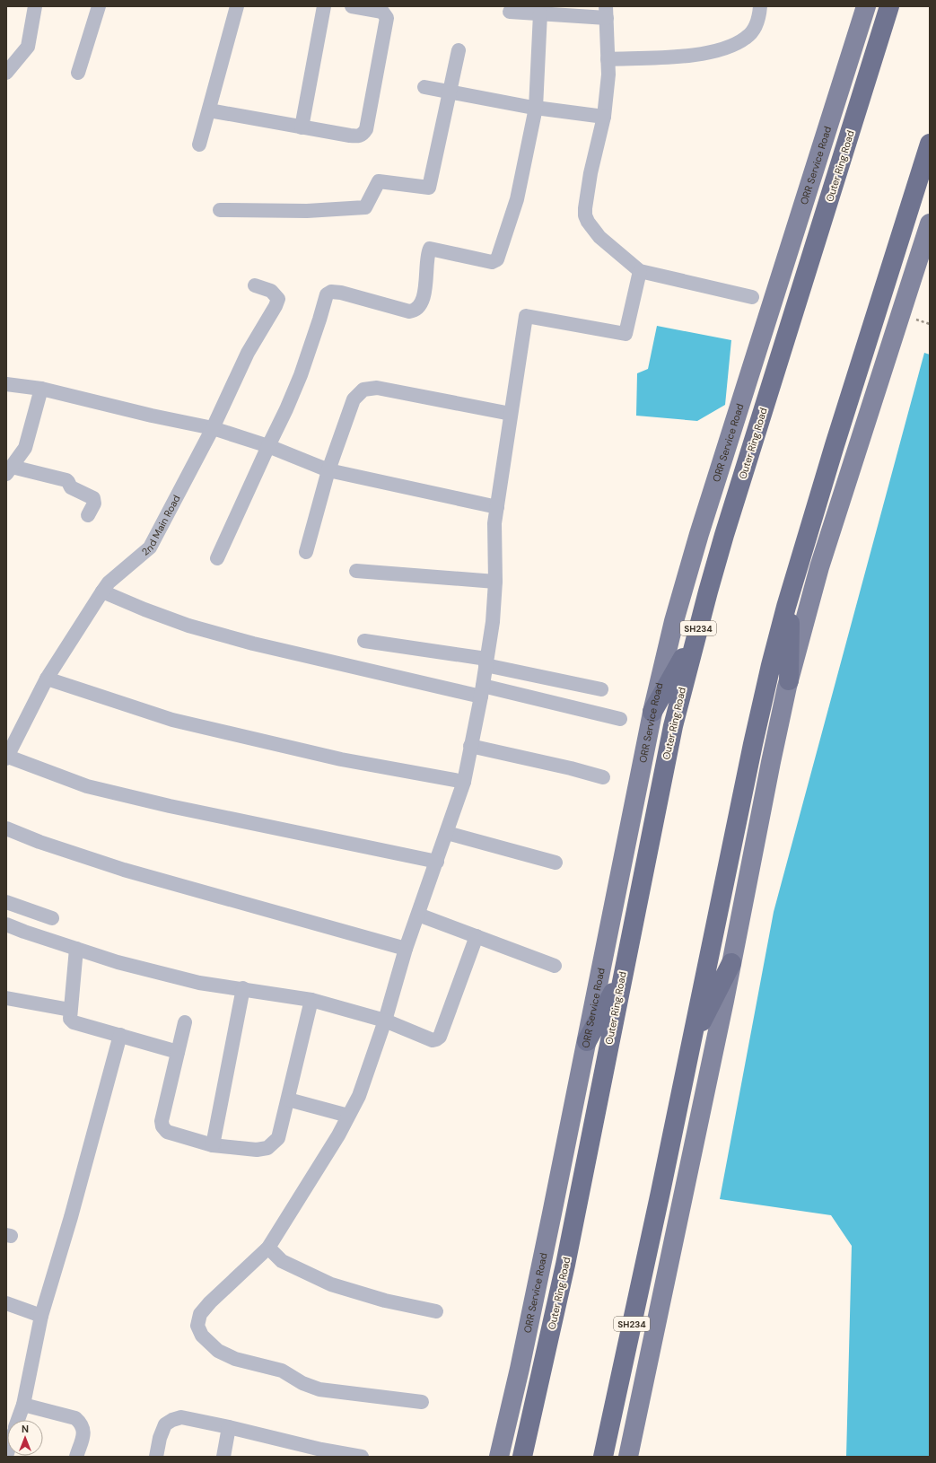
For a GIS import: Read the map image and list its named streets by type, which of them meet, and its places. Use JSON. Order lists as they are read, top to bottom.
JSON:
{
  "streets": {
    "highway": ["Outer Ring Road", "SH234"],
    "main road": ["ORR Service Road"],
    "street": ["2nd Main Road"]
  },
  "north": "top"
}
